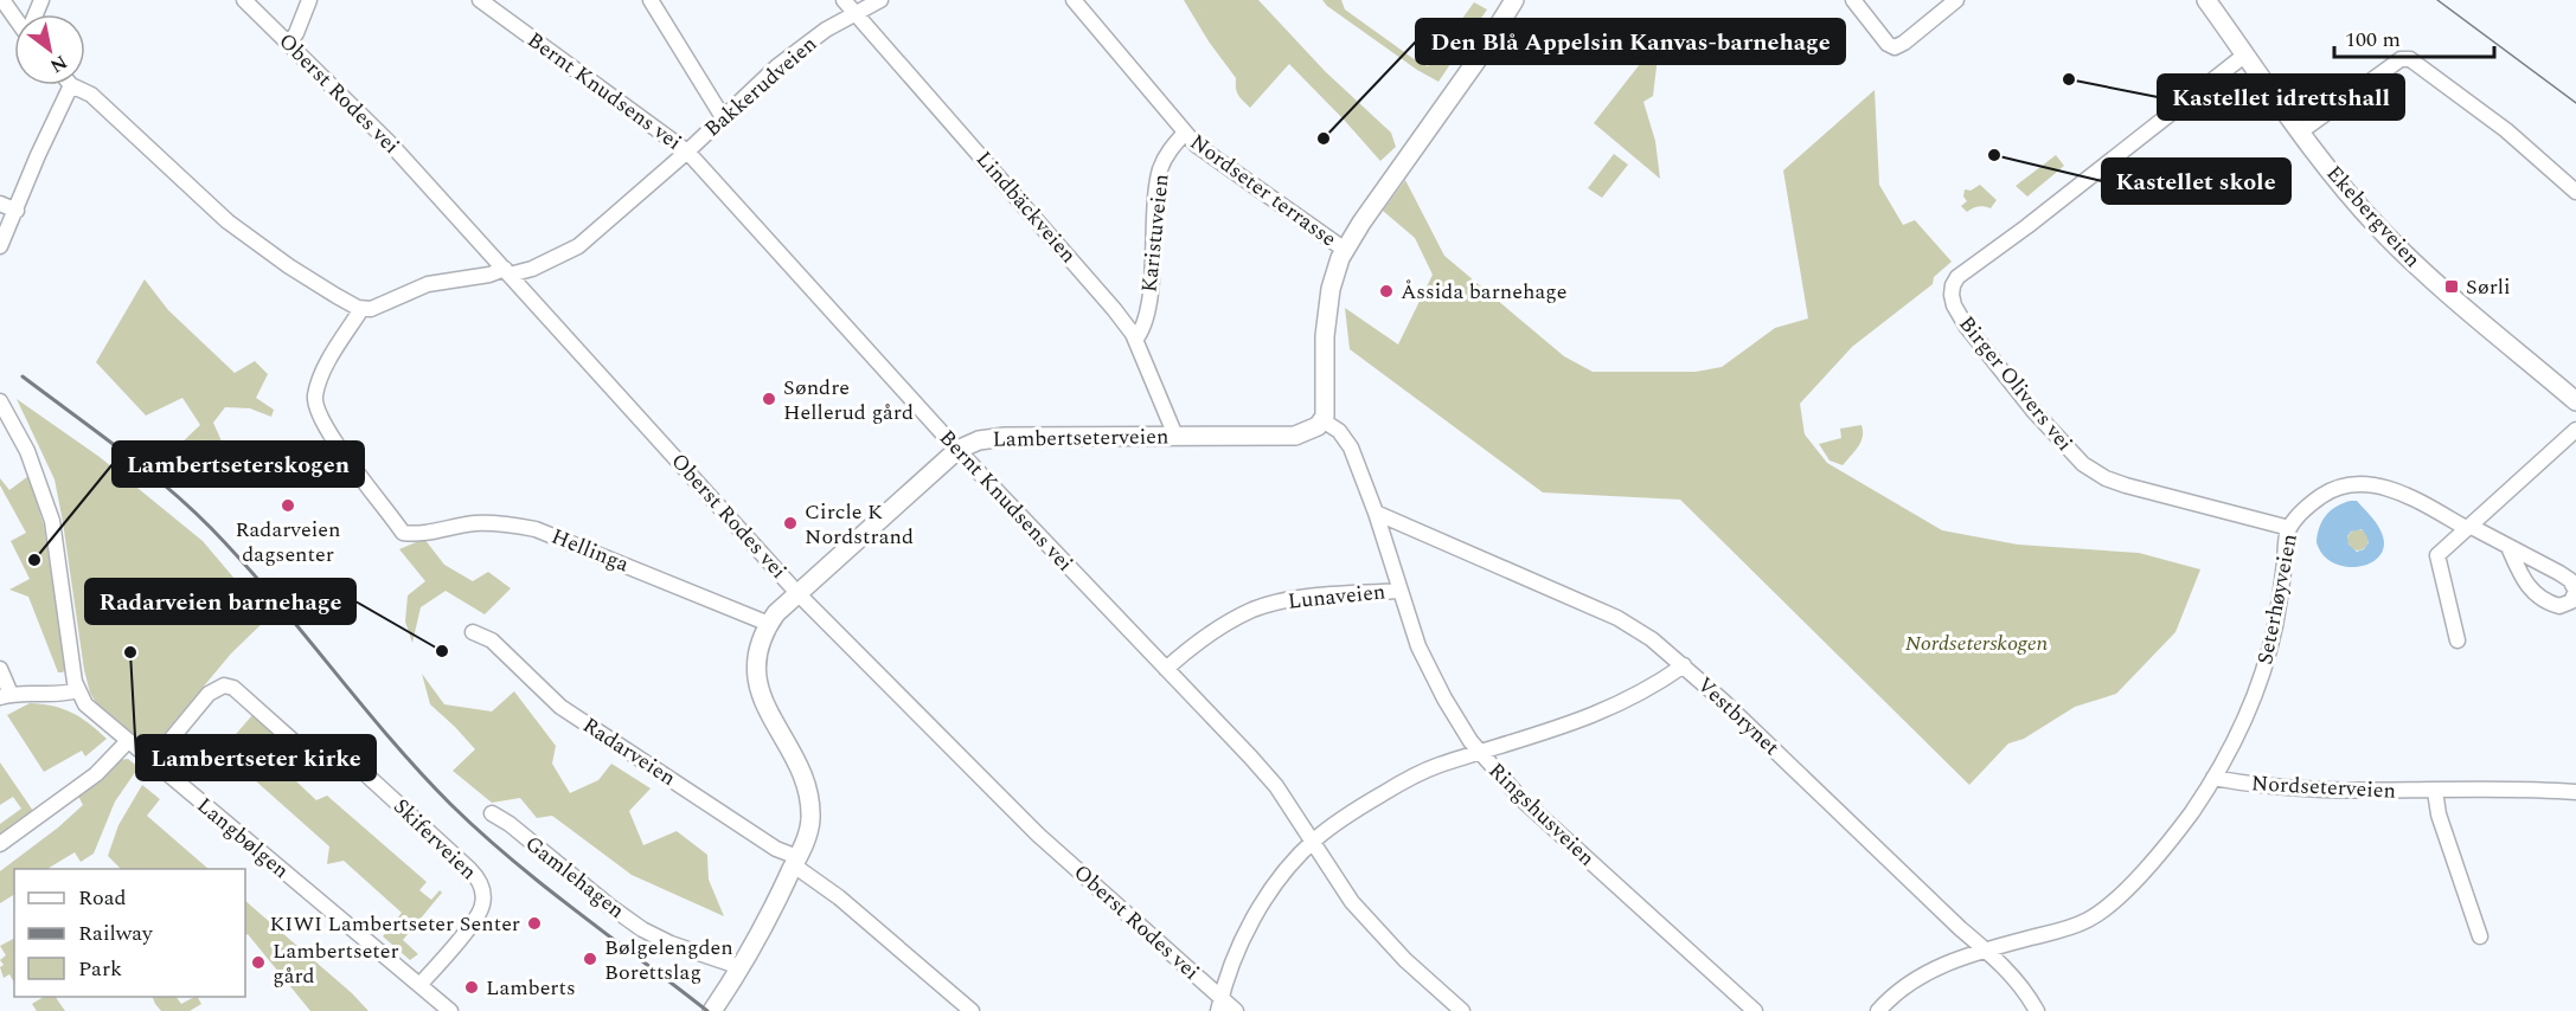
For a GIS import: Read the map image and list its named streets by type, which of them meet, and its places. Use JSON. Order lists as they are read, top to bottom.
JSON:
{
  "streets": {
    "main road": ["Ekebergveien", "Lambertseterveien"],
    "street": [
      "Bakkerudveien",
      "Bernt Knudsens vei",
      "Oberst Rodes vei",
      "Nordseter terrasse",
      "Lindbäckveien",
      "Karistuveien",
      "Birger Olivers vei",
      "Hellinga",
      "Lunaveien",
      "Seterhøyveien",
      "Vestbrynet",
      "Radarveien",
      "Nordseterveien",
      "Ringshusveien",
      "Langbølgen",
      "Skiferveien",
      "Gamlehagen"
    ]
  },
  "crossings": [
    ["Bakkerudveien", "Bernt Knudsens vei"],
    ["Bakkerudveien", "Oberst Rodes vei"],
    ["Bakkerudveien", "Lindbäckveien"],
    ["Bakkerudveien", "Hellinga"],
    ["Bernt Knudsens vei", "Lambertseterveien"],
    ["Bernt Knudsens vei", "Lunaveien"],
    ["Oberst Rodes vei", "Lambertseterveien"],
    ["Nordseter terrasse", "Karistuveien"],
    ["Lindbäckveien", "Karistuveien"],
    ["Lindbäckveien", "Lambertseterveien"],
    ["Ekebergveien", "Birger Olivers vei"],
    ["Birger Olivers vei", "Seterhøyveien"],
    ["Lambertseterveien", "Hellinga"],
    ["Lambertseterveien", "Radarveien"],
    ["Lambertseterveien", "Ringshusveien"],
    ["Lambertseterveien", "Gamlehagen"],
    ["Lunaveien", "Ringshusveien"],
    ["Seterhøyveien", "Vestbrynet"],
    ["Seterhøyveien", "Nordseterveien"],
    ["Vestbrynet", "Ringshusveien"],
    ["Langbølgen", "Skiferveien"]
  ],
  "parks": ["Nordseterskogen"],
  "places": {
    "other": [
      "Kastellet idrettshall",
      "Den Blå Appelsin Kanvas-barnehage",
      "Kastellet skole",
      "Åssida barnehage",
      "Søndre Hellerud gård",
      "Radarveien dagsenter",
      "Circle K Nordstrand",
      "Lambertseterskogen",
      "Radarveien barnehage",
      "Lambertseter kirke",
      "KIWI Lambertseter Senter",
      "Bølgelengden Borettslag",
      "Lambertseter gård",
      "Lamberts"
    ],
    "transit": ["Sørli"]
  },
  "legend": ["Road", "Railway", "Park"],
  "scale_bar": "100 m",
  "north": "bottom right"
}
